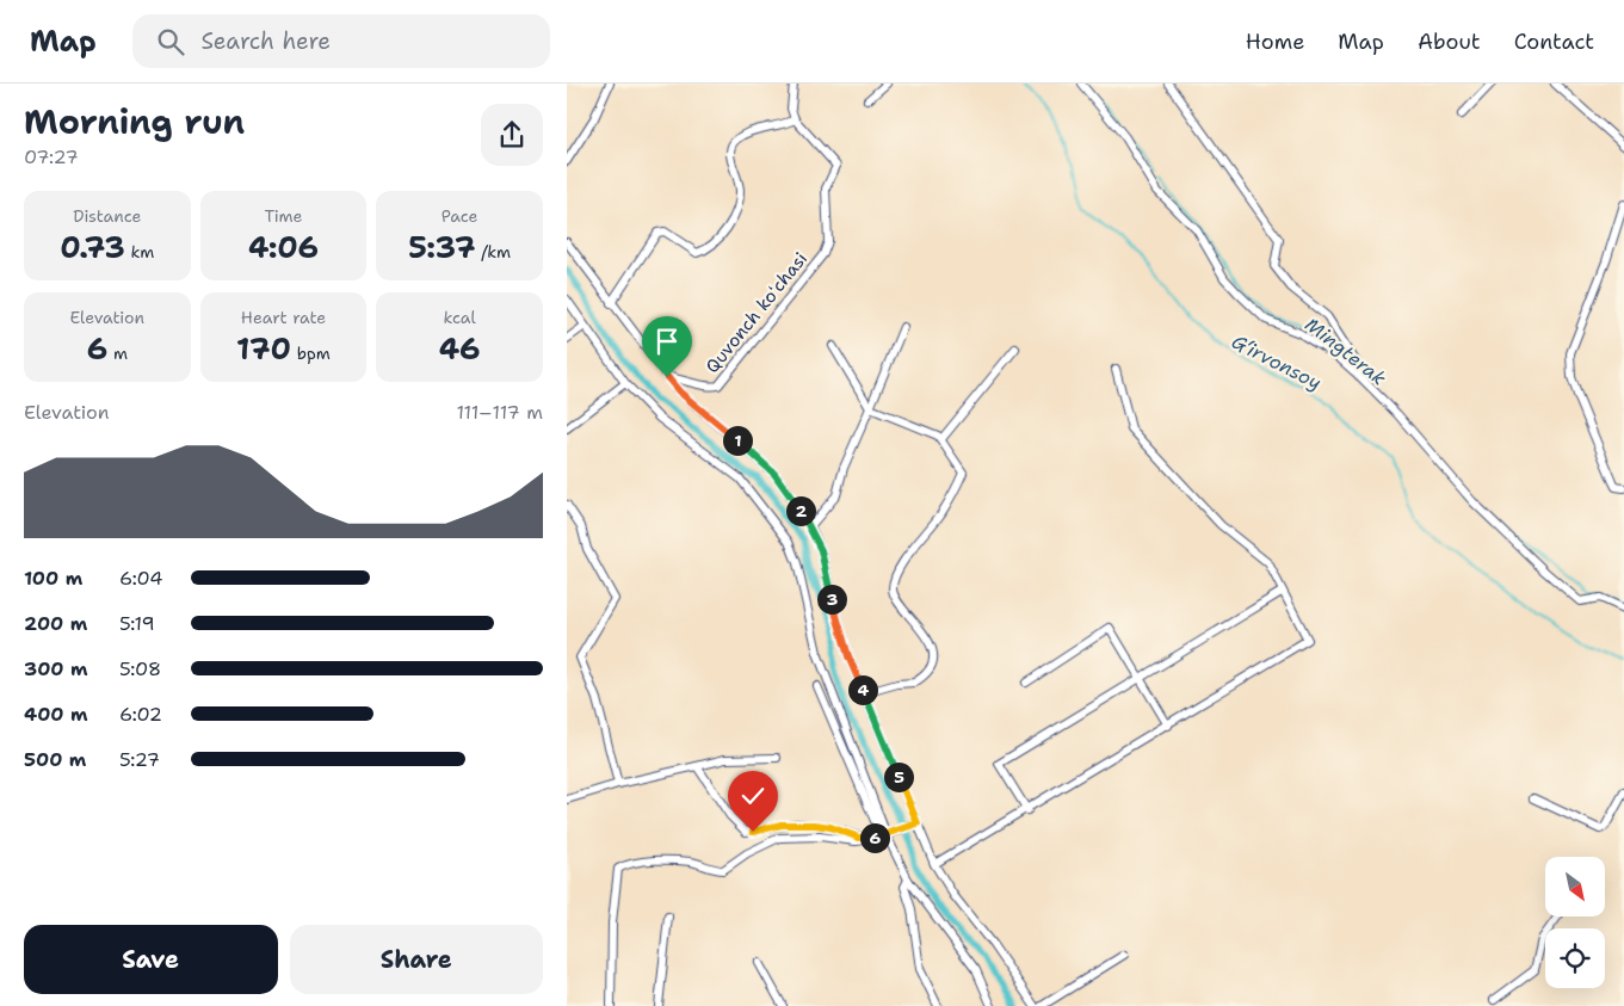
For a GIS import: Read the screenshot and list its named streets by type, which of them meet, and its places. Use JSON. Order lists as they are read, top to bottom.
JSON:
{
  "streets": {
    "street": ["Quvonch koʻchasi"]
  },
  "water": ["Mingterak", "G‘irvonsoy"],
  "north": "bottom right",
  "page": {
    "header": "Map",
    "search": "Search here",
    "nav": [
      "Home",
      "Map",
      "About",
      "Contact"
    ],
    "heading": ["Morning run", "07:27"],
    "stats": [
      ["Distance", "0.73 km"],
      ["Time", "4:06"],
      ["Pace", "5:37 /km"],
      ["Elevation", "6 m"],
      ["Heart rate", "170 bpm"],
      ["kcal", "46"]
    ],
    "chart": ["Elevation", "111–117 m"],
    "pins": [
      "1",
      "2",
      "3",
      "4",
      "5",
      "6"
    ],
    "list": [
      {
        "name": "100 m",
        "note": "6:04"
      },
      {
        "name": "200 m",
        "note": "5:19"
      },
      {
        "name": "300 m",
        "note": "5:08"
      },
      {
        "name": "400 m",
        "note": "6:02"
      },
      {
        "name": "500 m",
        "note": "5:27"
      }
    ],
    "buttons": ["Save", "Share"]
  }
}
